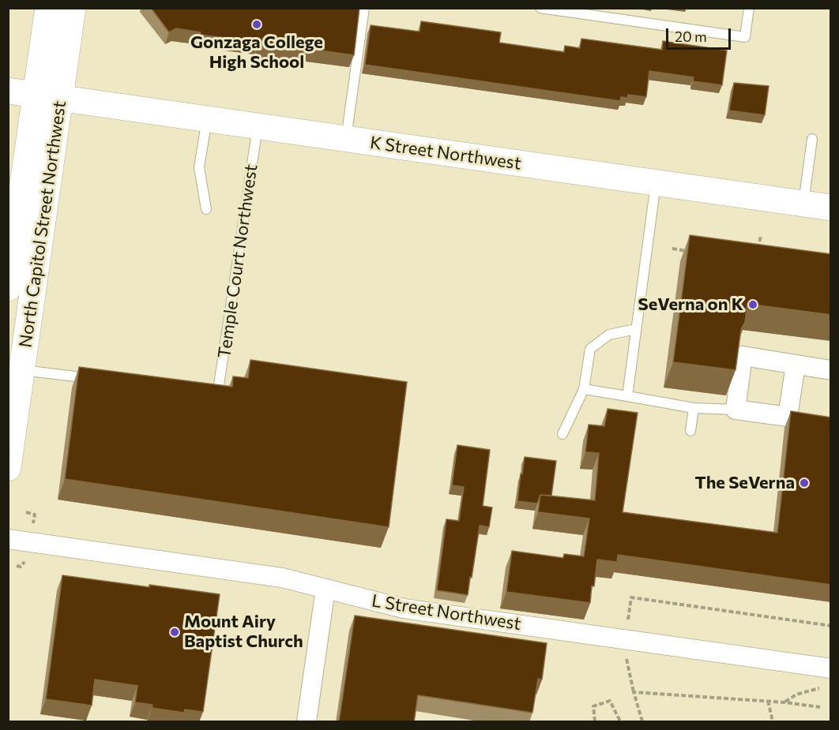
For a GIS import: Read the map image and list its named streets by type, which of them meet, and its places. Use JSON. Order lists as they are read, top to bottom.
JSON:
{
  "streets": {
    "main road": ["K Street Northwest", "North Capitol Street Northwest"],
    "street": ["L Street Northwest"],
    "lane": ["Temple Court Northwest"]
  },
  "crossings": [
    ["K Street Northwest", "North Capitol Street Northwest"],
    ["K Street Northwest", "Temple Court Northwest"]
  ],
  "places": [
    "Gonzaga College High School",
    "SeVerna on K",
    "The SeVerna",
    "Mount Airy Baptist Church"
  ],
  "scale_bar": "20 m"
}
